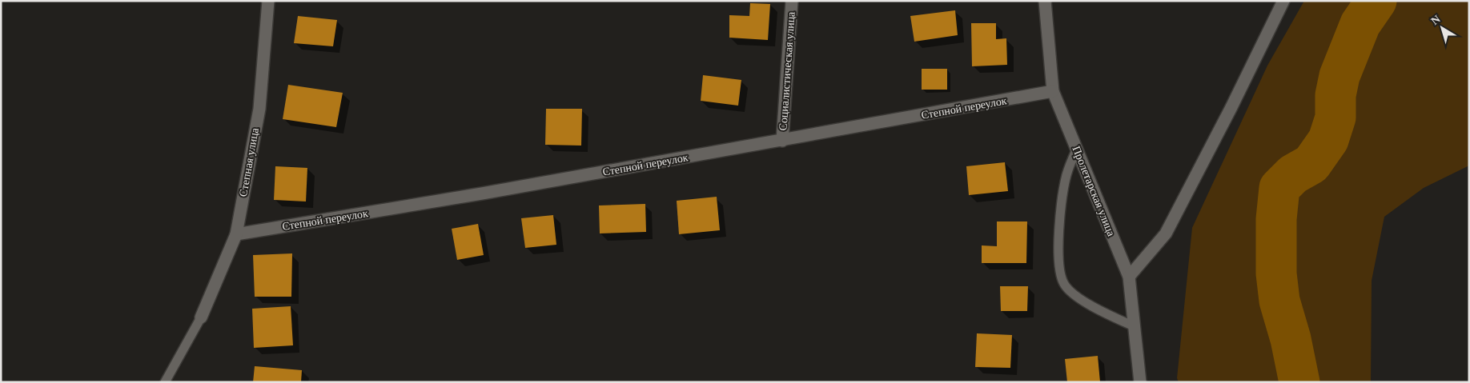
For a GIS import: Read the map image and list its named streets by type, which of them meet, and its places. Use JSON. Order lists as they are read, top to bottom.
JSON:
{
  "streets": {
    "street": [
      "Социалистическая улица",
      "Степной переулок",
      "Степная улица",
      "Пролетарская улица"
    ]
  },
  "crossings": [
    ["Социалистическая улица", "Степной переулок"],
    ["Степной переулок", "Степная улица"],
    ["Степной переулок", "Пролетарская улица"]
  ],
  "north": "top left"
}
